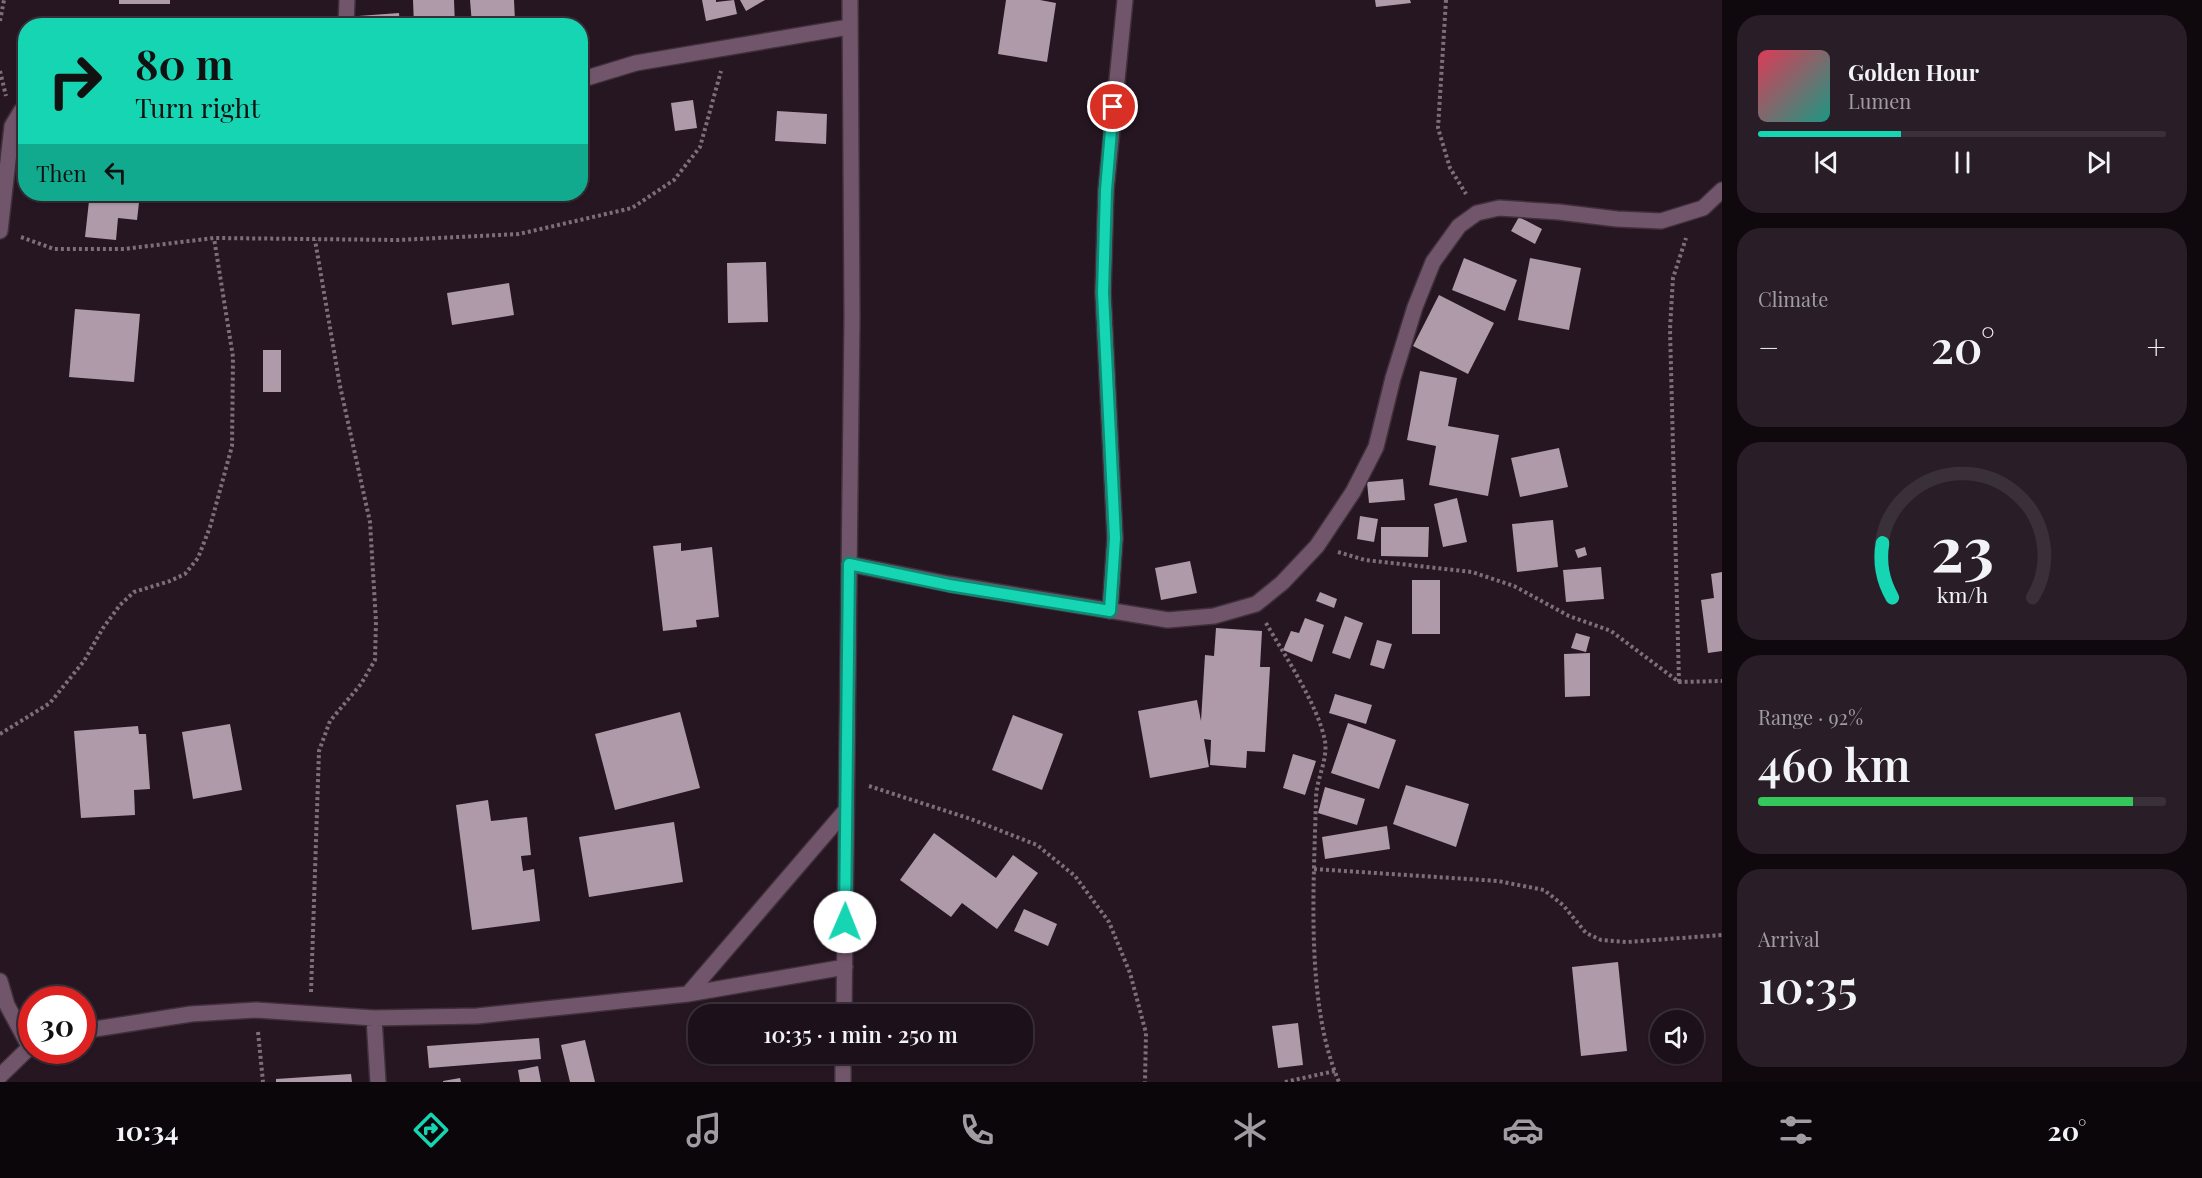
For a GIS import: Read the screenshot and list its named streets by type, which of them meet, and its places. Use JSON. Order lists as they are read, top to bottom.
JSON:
{
  "page": {
    "turn": ["80 m", "Turn right"],
    "song": ["Golden Hour", "Lumen"],
    "then": "Then",
    "tile": [
      "Climate",
      ["Range · 92%", "460 km"],
      ["Arrival", "10:35"]
    ],
    "heat": ["−", "20°", "+"],
    "limit": "30",
    "trip": "10:35 · 1 min · 250 m",
    "tabs": ["10:34", "20°"],
    "gauge": ["23", "km/h"]
  }
}
